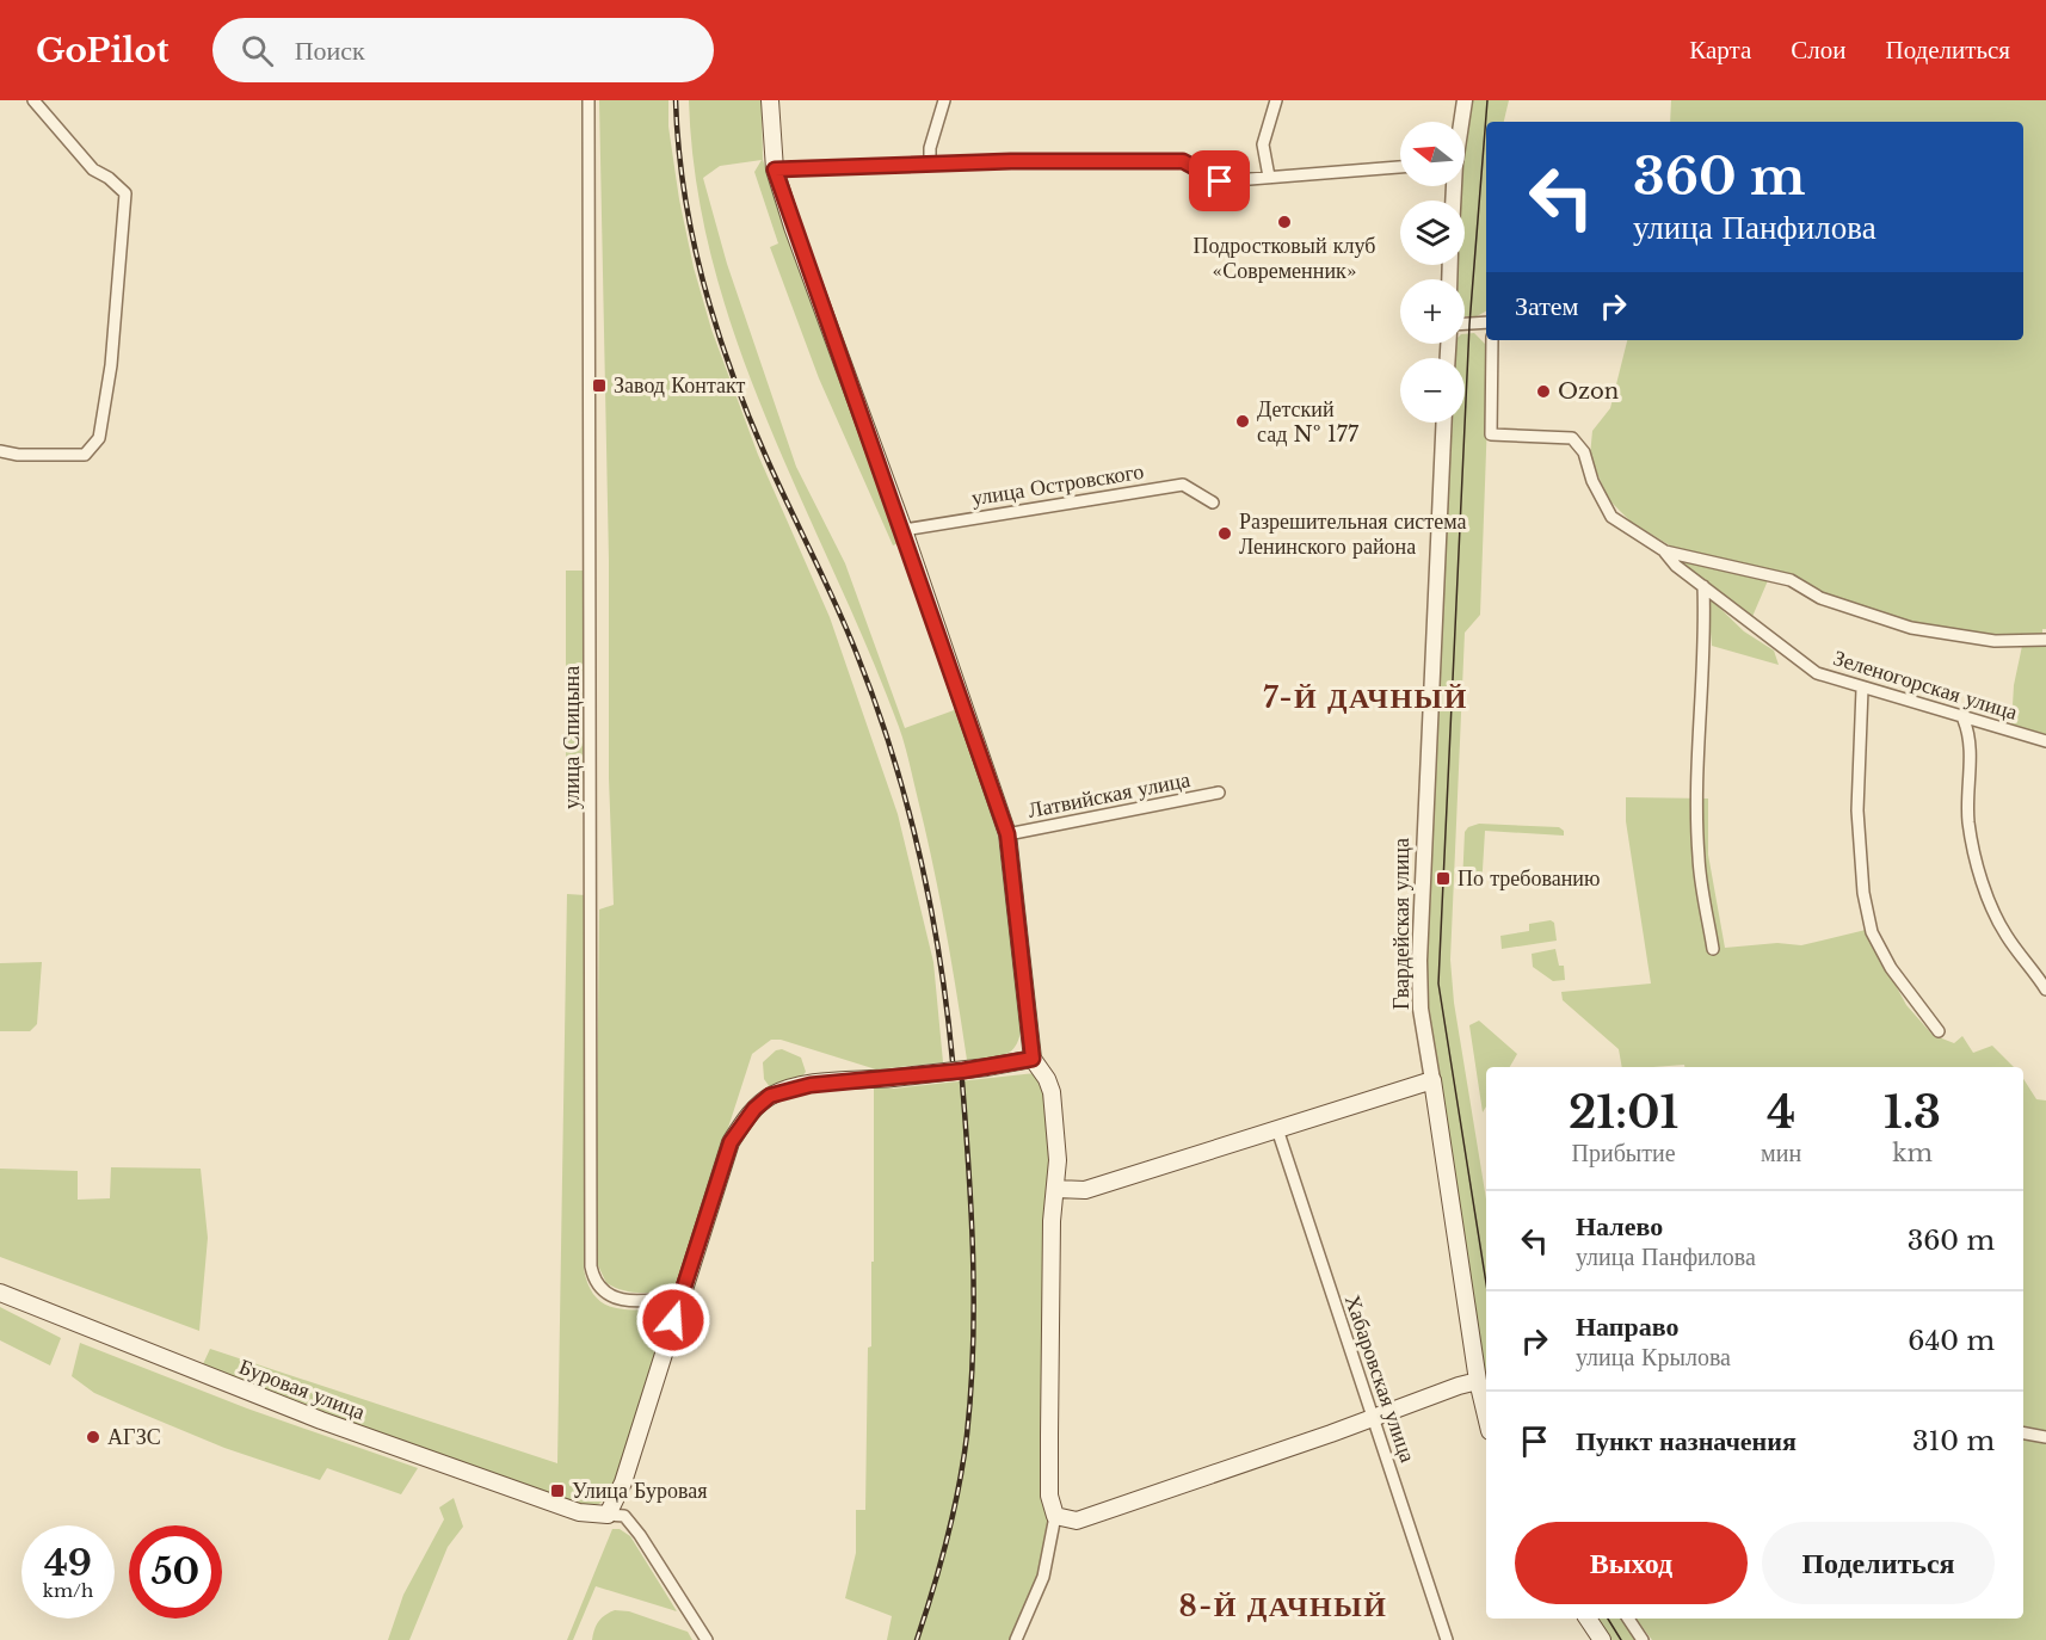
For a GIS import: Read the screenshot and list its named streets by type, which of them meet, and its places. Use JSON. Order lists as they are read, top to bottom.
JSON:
{
  "streets": {
    "main road": ["Гвардейская улица", "Буровая улица"],
    "street": [
      "улица Островского",
      "Зеленогорская улица",
      "улица Спицына",
      "Латвийская улица",
      "Хабаровская улица"
    ]
  },
  "districts": ["7-Й ДАЧНЫЙ", "8-Й ДАЧНЫЙ"],
  "places": {
    "other": [
      "Подростковый клуб «Современник»",
      "Ozon",
      "Детский сад № 177",
      "Разрешительная система Ленинского района",
      "АГЗС"
    ],
    "transit": ["Завод Контакт", "По требованию", "Улица Буровая"]
  },
  "north": "left",
  "page": {
    "header": "GoPilot",
    "search": "Поиск",
    "nav": ["Карта", "Слои", "Поделиться"],
    "map_buttons": ["+", "−"],
    "turn": ["360 m", "улица Панфилова"],
    "then": "Затем",
    "eta": [
      "21:01",
      "Прибытие",
      "4",
      "мин",
      "1.3",
      "km"
    ],
    "list": [
      {
        "name": "Налево",
        "note": "улица Панфилова",
        "value": "360 m"
      },
      {
        "name": "Направо",
        "note": "улица Крылова",
        "value": "640 m"
      },
      {
        "name": "Пункт назначения",
        "value": "310 m"
      }
    ],
    "buttons": ["Выход", "Поделиться"],
    "speed": "49 km/h",
    "limit": "50"
  }
}
